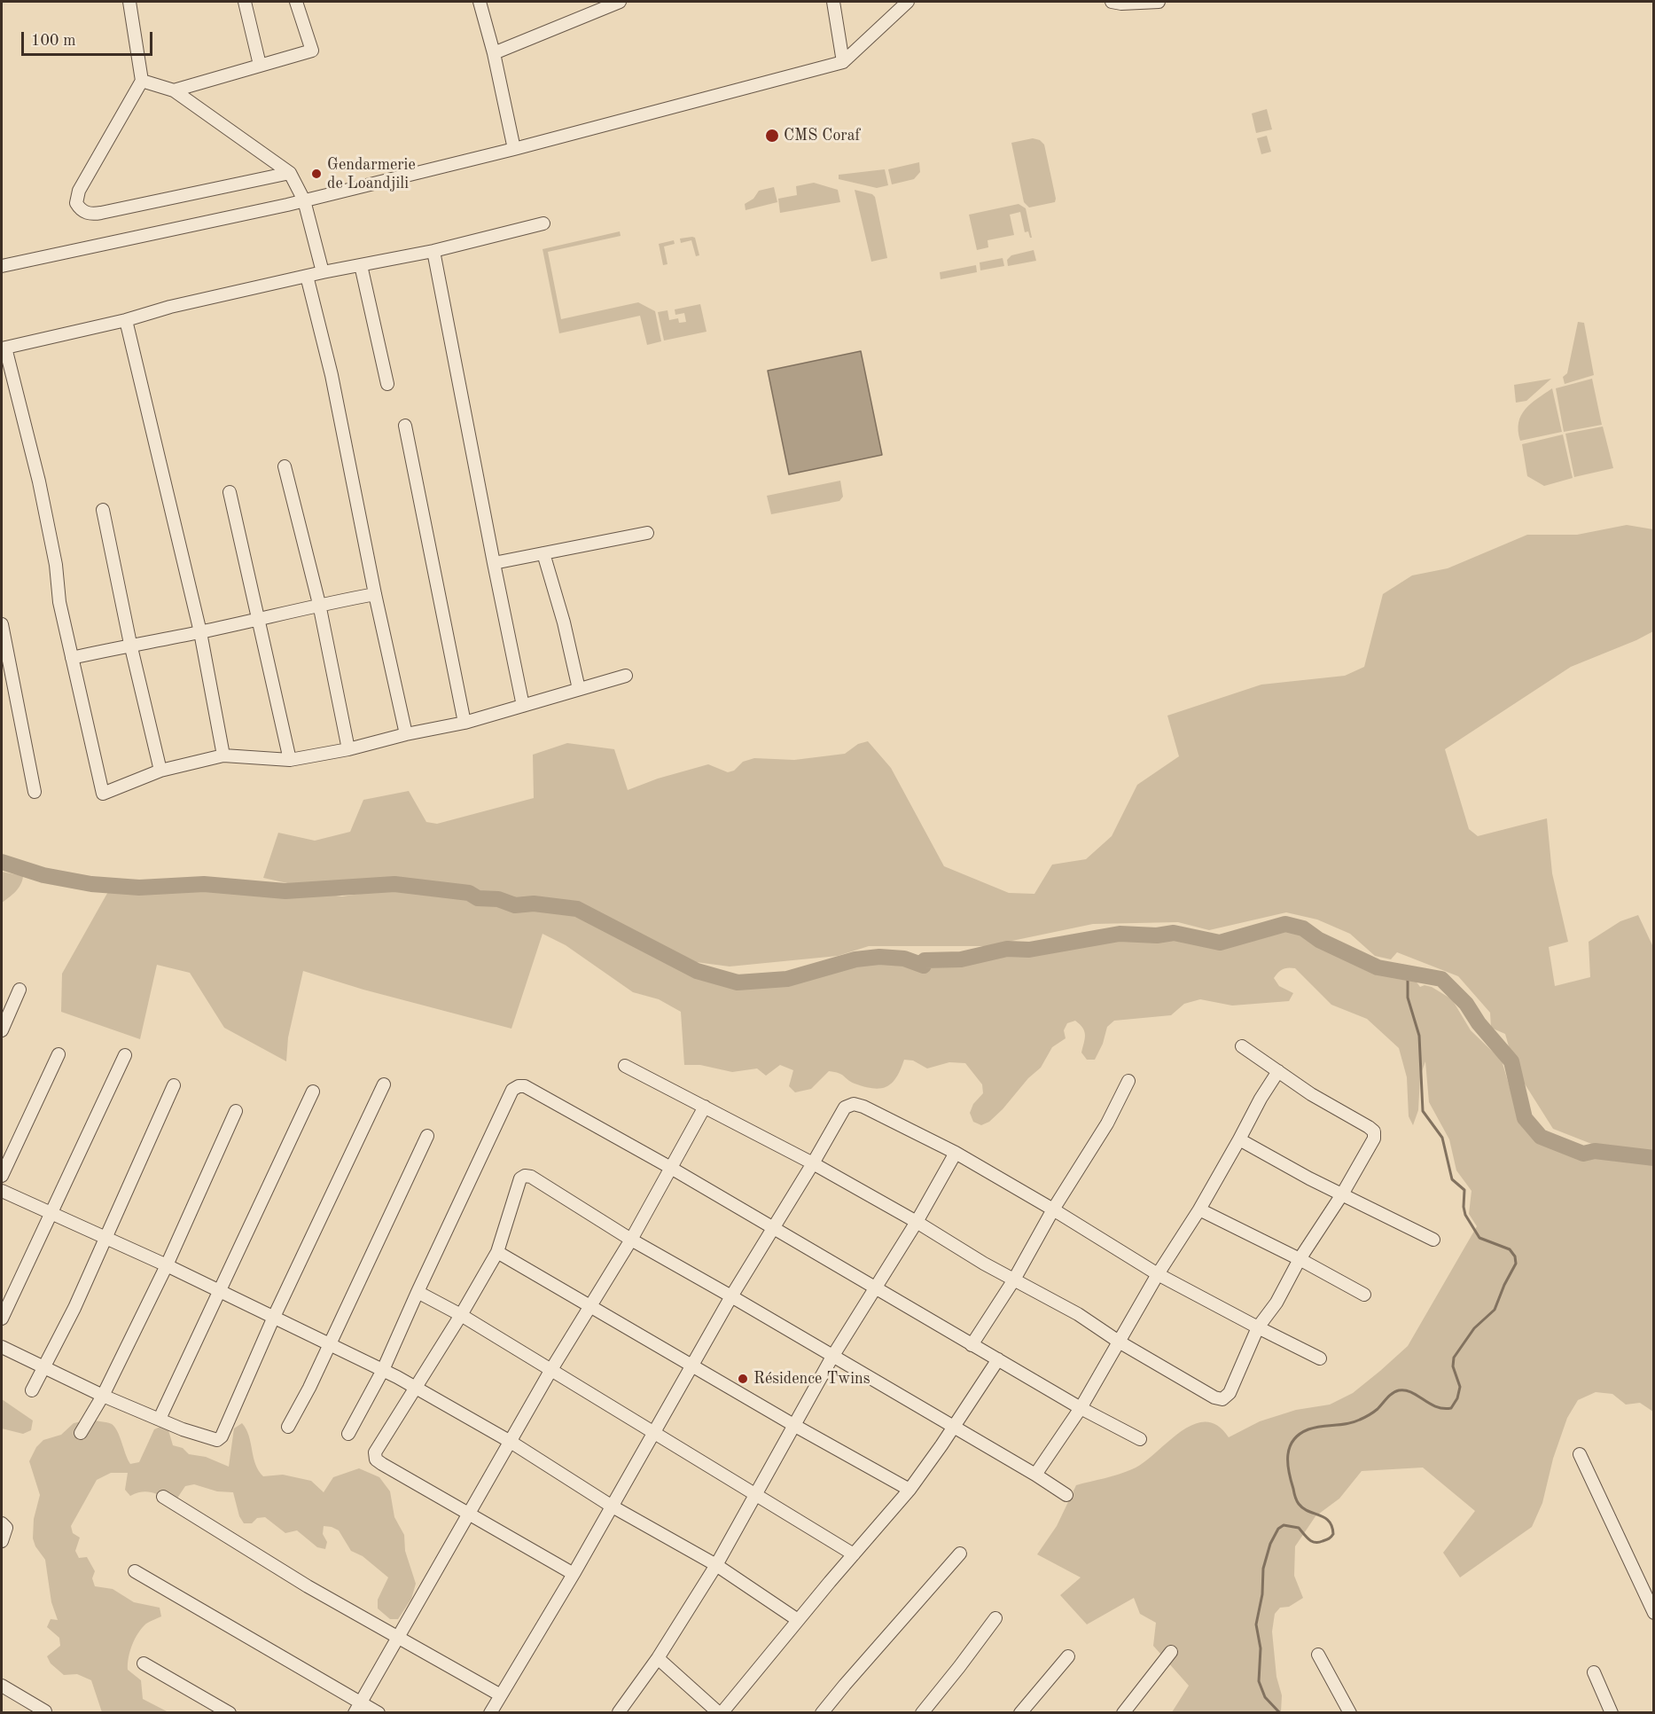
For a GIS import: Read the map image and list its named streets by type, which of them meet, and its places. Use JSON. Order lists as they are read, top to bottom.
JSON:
{
  "places": ["CMS Coraf", "Gendarmerie de Loandjili", "Résidence Twins"],
  "scale_bar": "100 m"
}
